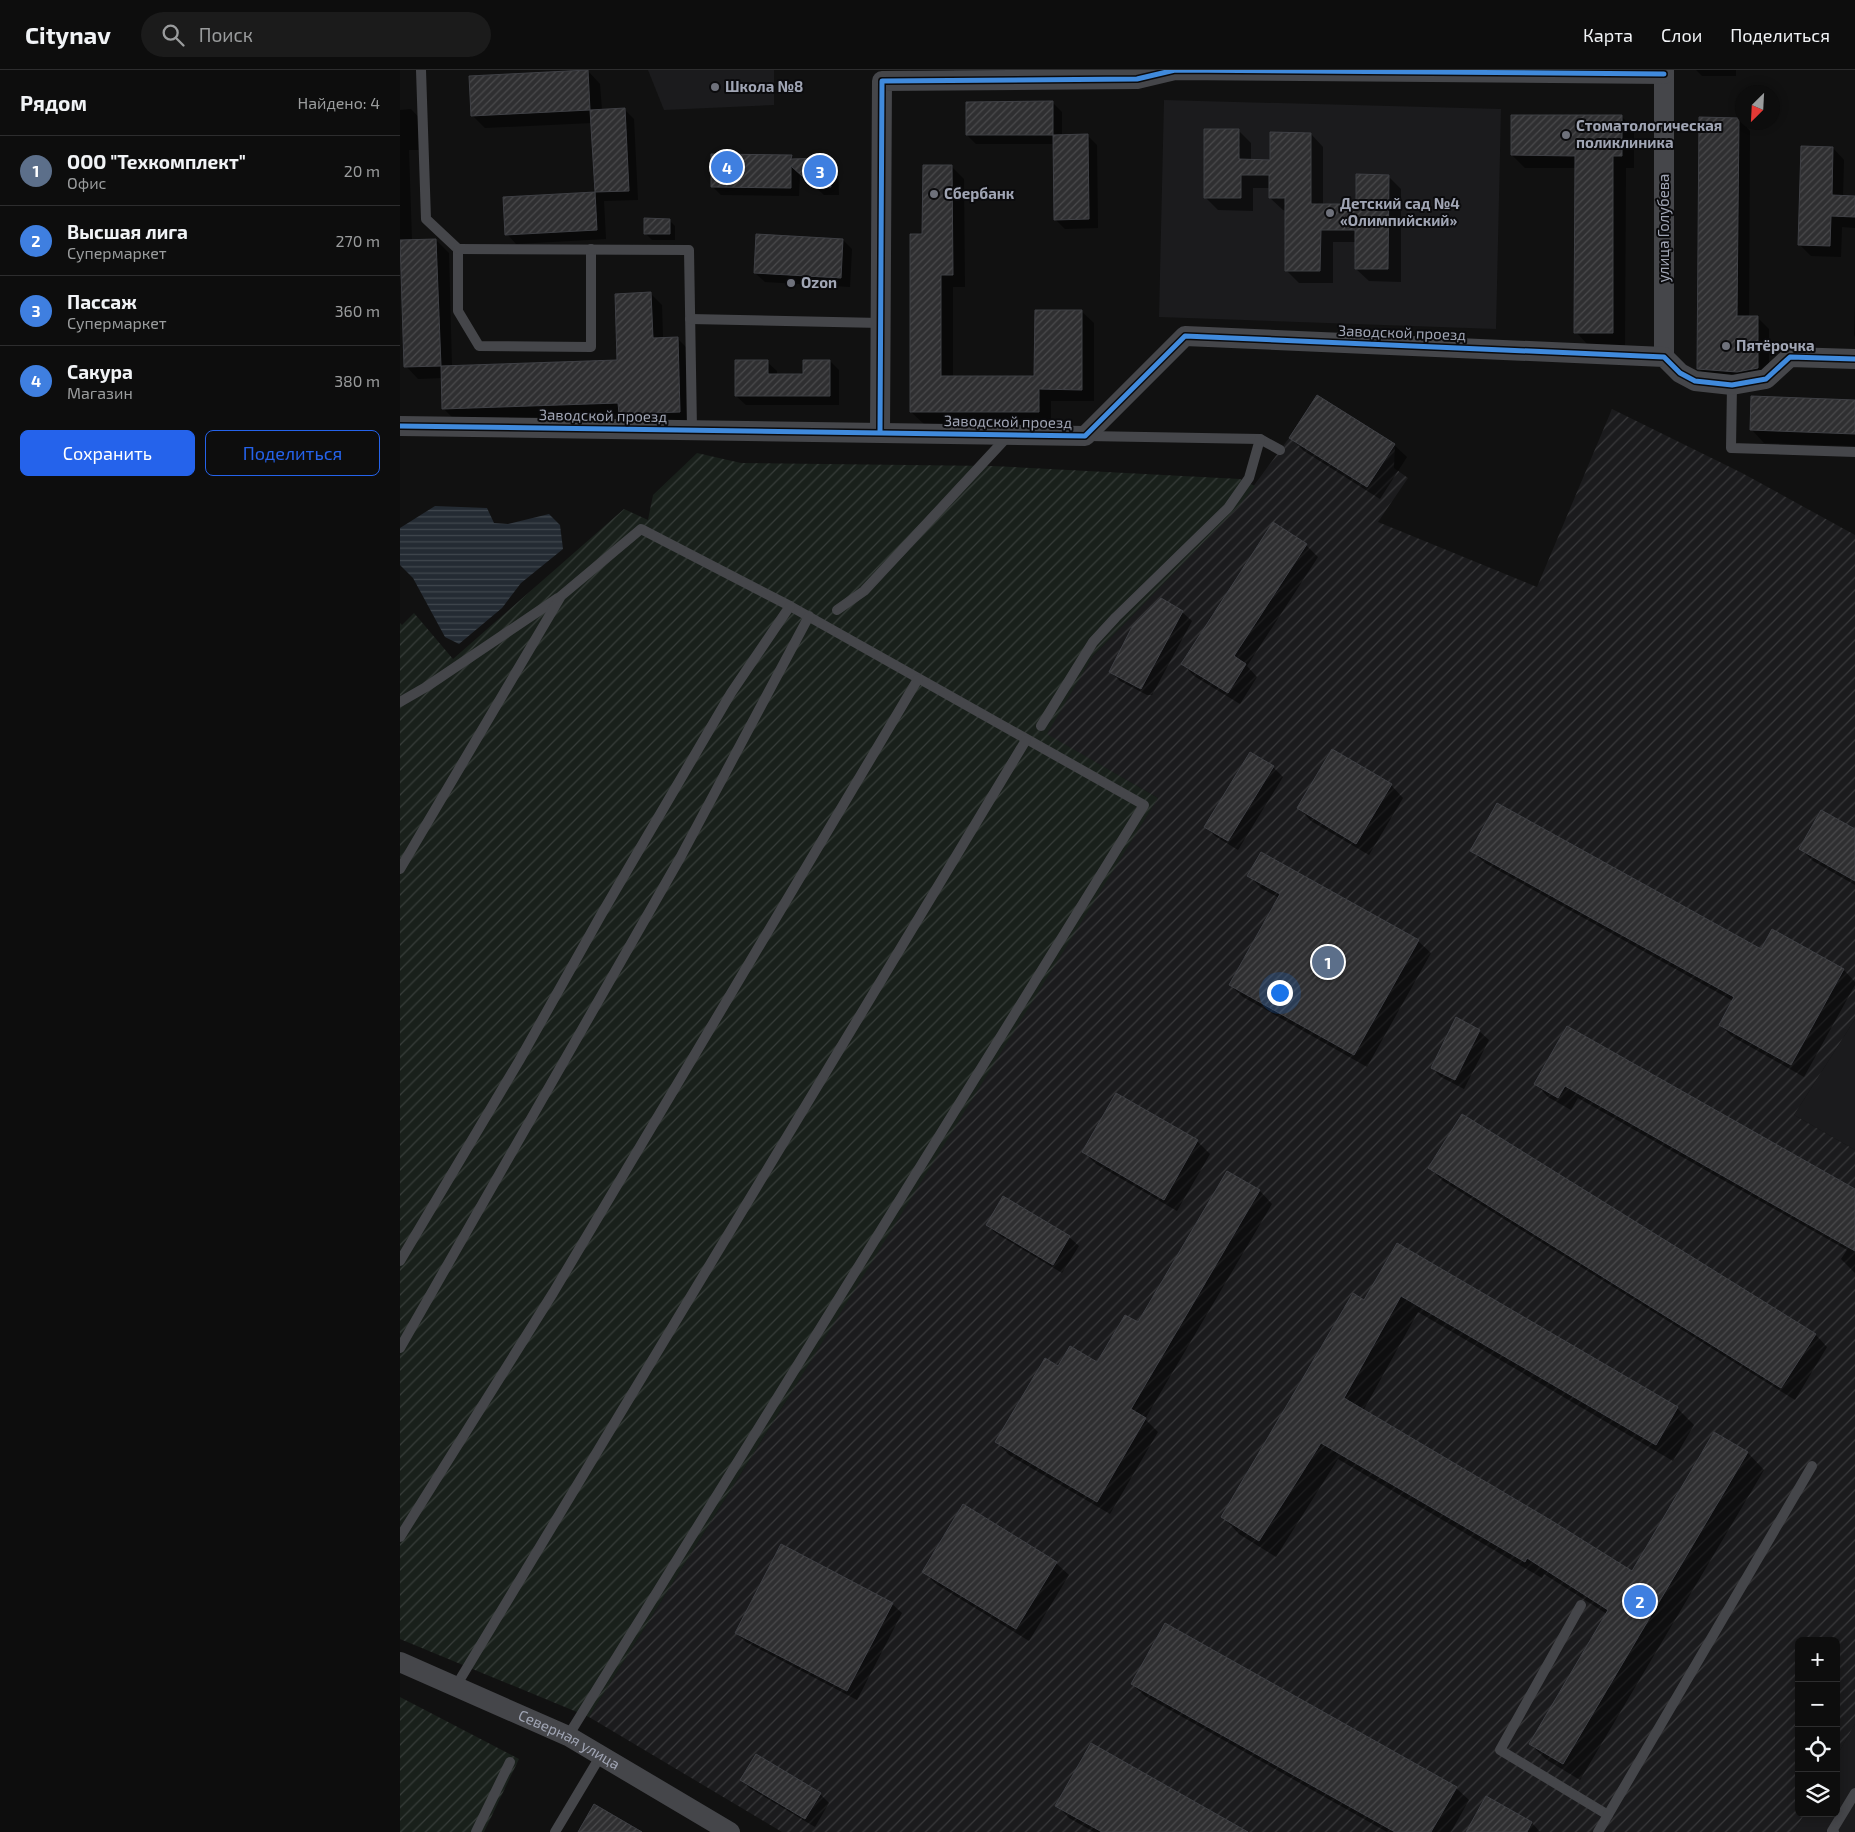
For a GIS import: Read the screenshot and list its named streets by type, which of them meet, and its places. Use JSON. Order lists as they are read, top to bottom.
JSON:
{
  "streets": {
    "street": ["улица Голубева", "Заводской проезд", "Северная улица"]
  },
  "crossings": [
    ["улица Голубева", "Заводской проезд"]
  ],
  "places": [
    "Школа №8",
    "Стоматологическая поликлиника",
    "Сбербанк",
    "Детский сад №4 «Олимпийский»",
    "Ozon",
    "Пятёрочка"
  ],
  "north": "bottom left",
  "page": {
    "header": "Citynav",
    "search": "Поиск",
    "nav": ["Карта", "Слои", "Поделиться"],
    "heading": ["Рядом", "Найдено: 4"],
    "list": [
      {
        "mark": "1",
        "name": "ООО \"Техкомплект\"",
        "note": "Офис",
        "value": "20 m"
      },
      {
        "mark": "2",
        "name": "Высшая лига",
        "note": "Супермаркет",
        "value": "270 m"
      },
      {
        "mark": "3",
        "name": "Пассаж",
        "note": "Супермаркет",
        "value": "360 m"
      },
      {
        "mark": "4",
        "name": "Сакура",
        "note": "Магазин",
        "value": "380 m"
      }
    ],
    "pins": [
      "4",
      "3",
      "1",
      "2"
    ],
    "buttons": ["Сохранить", "Поделиться"],
    "map_buttons": ["+", "−"]
  }
}
